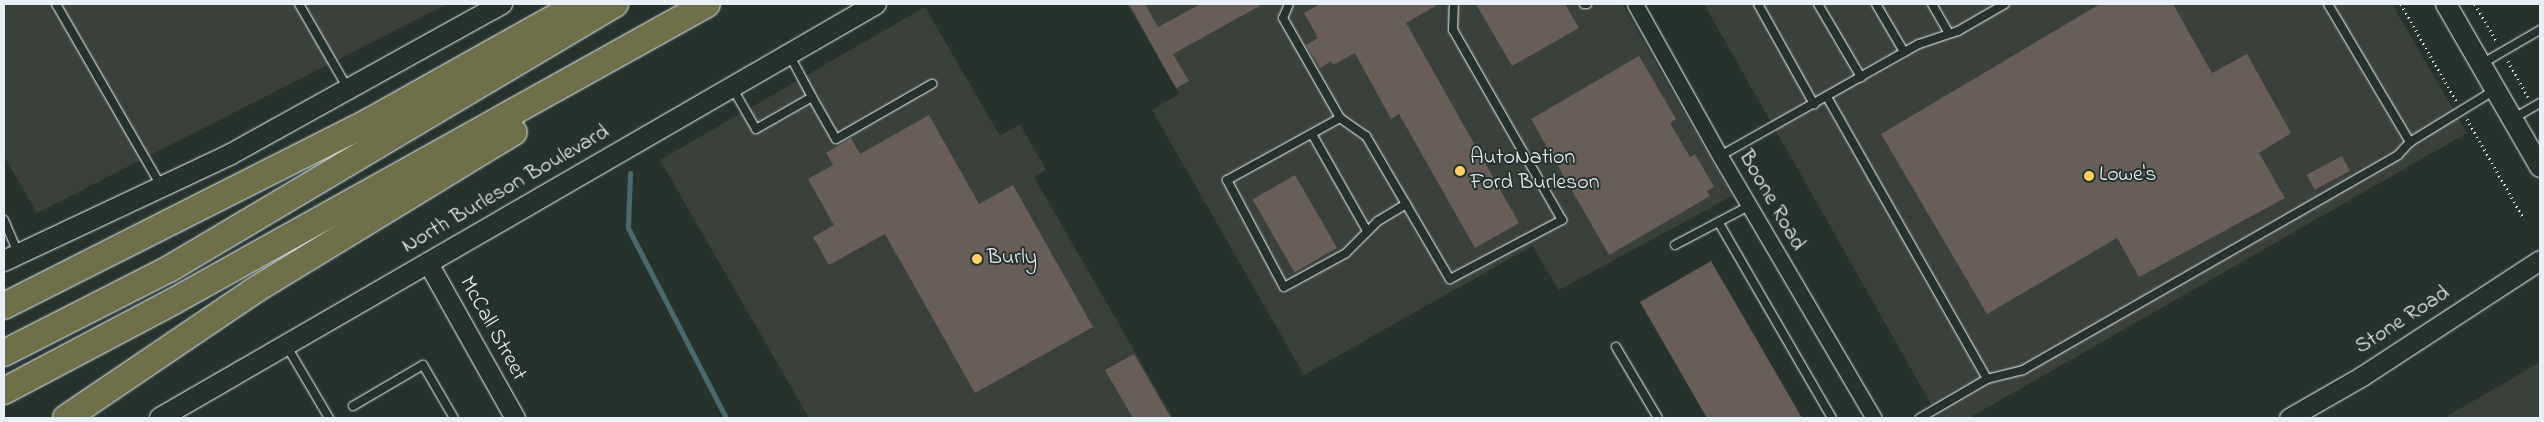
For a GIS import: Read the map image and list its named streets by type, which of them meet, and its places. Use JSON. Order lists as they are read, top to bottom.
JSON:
{
  "streets": {
    "main road": ["North Burleson Boulevard"],
    "street": ["Boone Road", "Stone Road", "McCall Street"]
  },
  "crossings": [
    ["North Burleson Boulevard", "McCall Street"]
  ],
  "places": ["AutoNation Ford Burleson", "Lowe's", "Burly"]
}
